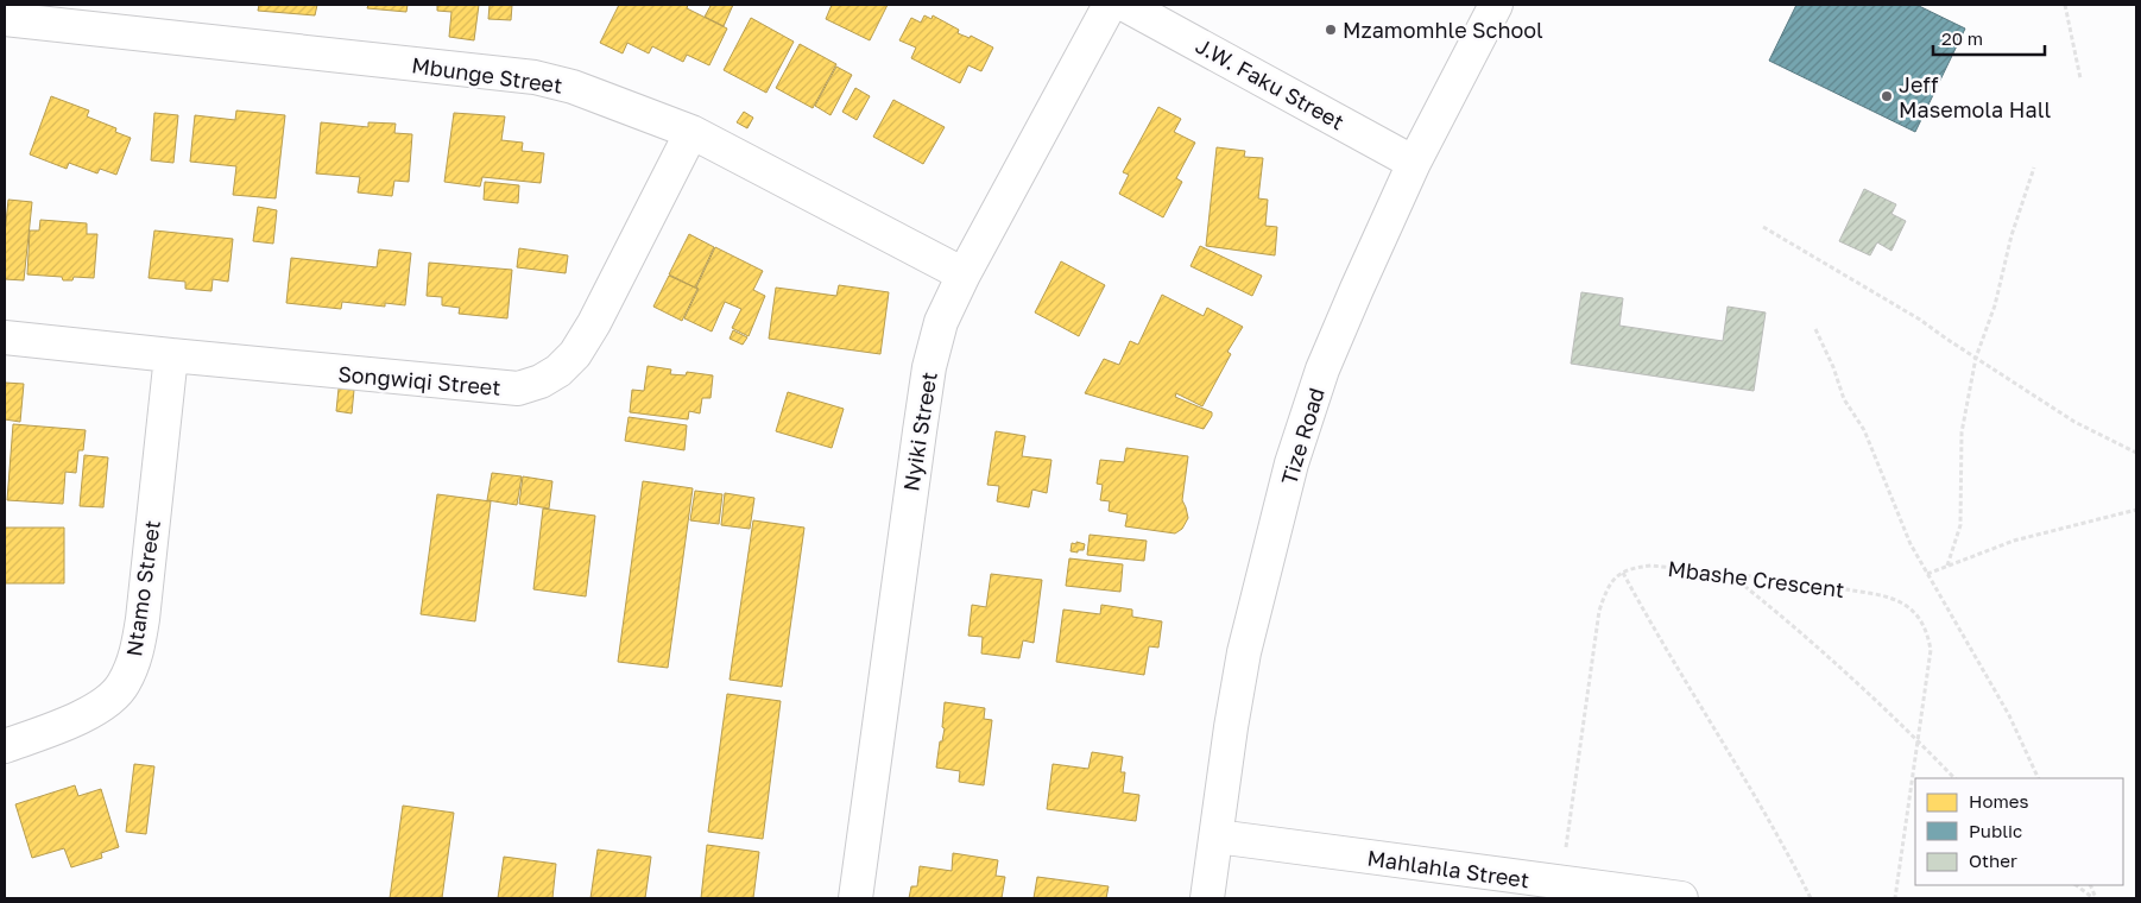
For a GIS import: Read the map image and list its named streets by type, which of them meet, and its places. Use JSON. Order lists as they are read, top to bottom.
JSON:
{
  "streets": {
    "street": [
      "Mbunge Street",
      "J.W. Faku Street",
      "Songwiqi Street",
      "Nyiki Street",
      "Tize Road",
      "Ntamo Street",
      "Mahlahla Street"
    ],
    "path": ["Mbashe Crescent"]
  },
  "crossings": [
    ["Mbunge Street", "Songwiqi Street"],
    ["Mbunge Street", "Nyiki Street"],
    ["J.W. Faku Street", "Tize Road"],
    ["Songwiqi Street", "Ntamo Street"],
    ["Tize Road", "Mahlahla Street"]
  ],
  "places": ["Mzamomhle School", "Jeff Masemola Hall"],
  "legend": ["Homes", "Public", "Other"],
  "scale_bar": "20 m"
}
